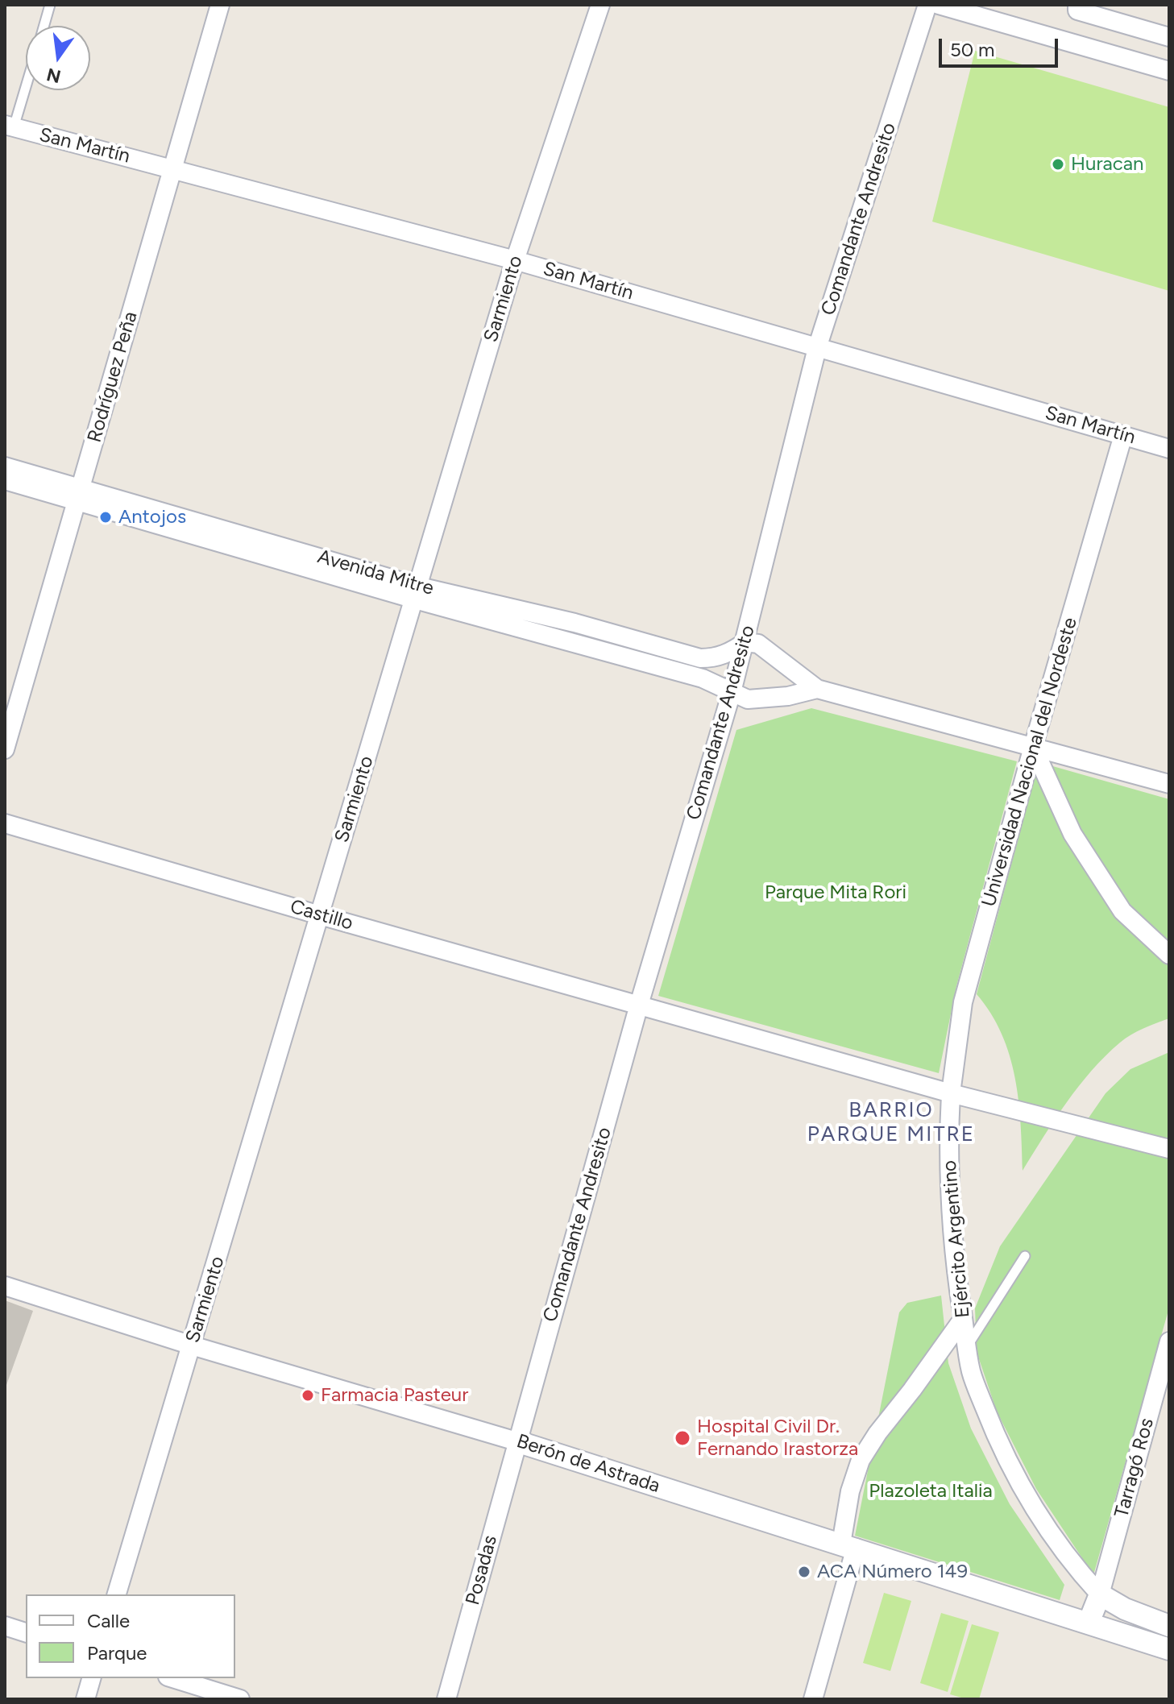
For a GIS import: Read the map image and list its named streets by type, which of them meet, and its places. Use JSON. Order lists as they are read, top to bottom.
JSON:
{
  "streets": {
    "street": [
      "San Martín",
      "Comandante Andresito",
      "Sarmiento",
      "Rodríguez Peña",
      "Avenida Mitre",
      "Universidad Nacional del Nordeste",
      "Castillo",
      "Ejército Argentino",
      "Berón de Astrada",
      "Tarragó Ros",
      "Posadas"
    ]
  },
  "crossings": [
    ["San Martín", "Comandante Andresito"],
    ["San Martín", "Sarmiento"],
    ["San Martín", "Rodríguez Peña"],
    ["San Martín", "Universidad Nacional del Nordeste"],
    ["Comandante Andresito", "Avenida Mitre"],
    ["Comandante Andresito", "Castillo"],
    ["Comandante Andresito", "Berón de Astrada"],
    ["Comandante Andresito", "Posadas"],
    ["Sarmiento", "Avenida Mitre"],
    ["Sarmiento", "Castillo"],
    ["Sarmiento", "Berón de Astrada"],
    ["Rodríguez Peña", "Avenida Mitre"],
    ["Universidad Nacional del Nordeste", "Ejército Argentino"],
    ["Ejército Argentino", "Tarragó Ros"],
    ["Berón de Astrada", "Posadas"]
  ],
  "districts": ["BARRIO PARQUE MITRE"],
  "parks": ["Parque Mita Rori", "Plazoleta Italia"],
  "places": [
    "Huracan",
    "Antojos",
    "Farmacia Pasteur",
    "Hospital Civil Dr. Fernando Irastorza",
    "ACA Número 149"
  ],
  "legend": ["Calle", "Parque"],
  "scale_bar": "50 m",
  "north": "bottom"
}
